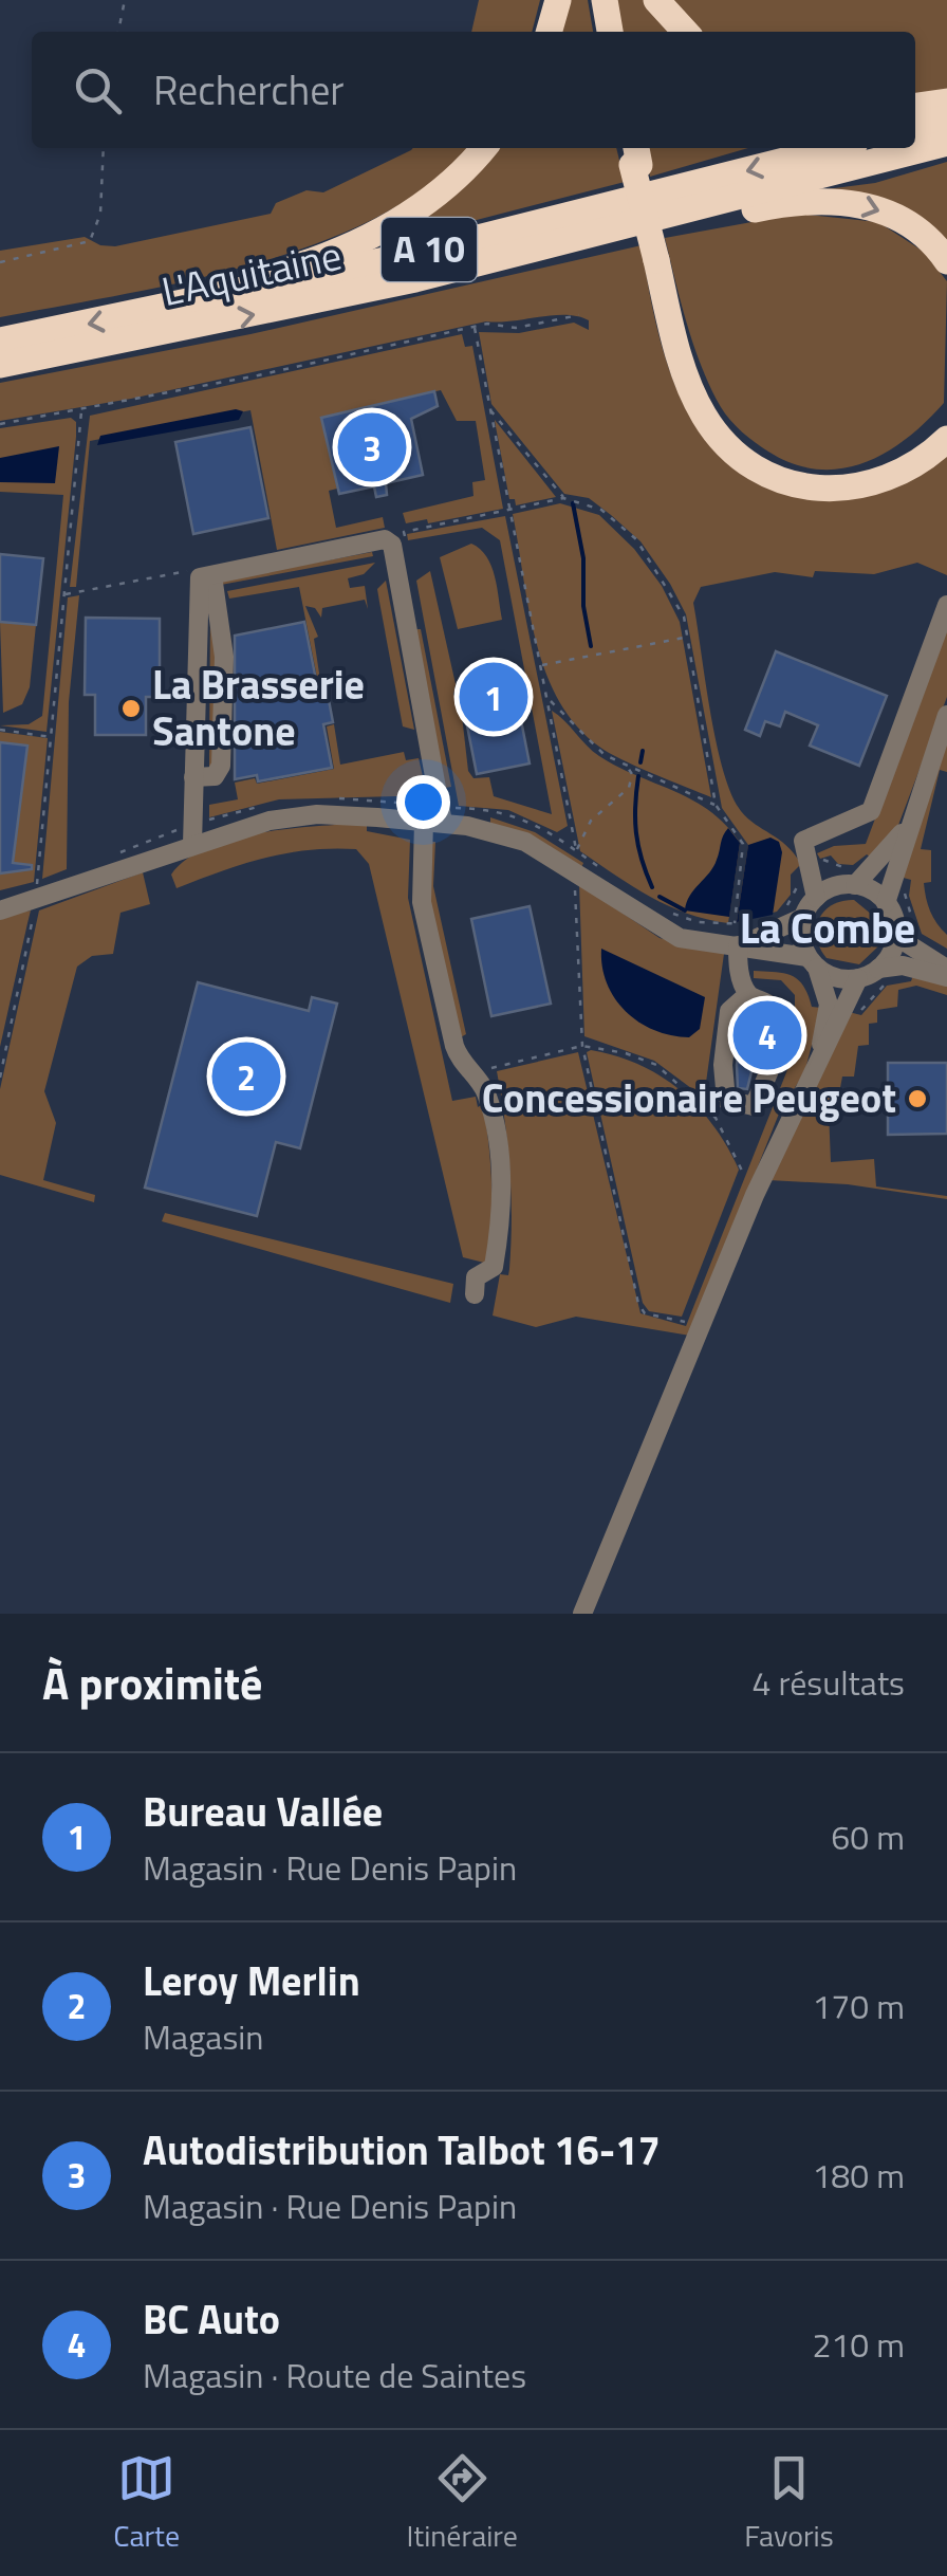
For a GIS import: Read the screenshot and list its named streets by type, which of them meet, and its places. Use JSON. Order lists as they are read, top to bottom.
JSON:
{
  "streets": {
    "highway": ["A 10", "L'Aquitaine"]
  },
  "districts": ["La Combe"],
  "places": ["La Brasserie Santone", "Concessionaire Peugeot"],
  "page": {
    "search": "Rechercher",
    "pins": [
      "3",
      "1",
      "4",
      "2"
    ],
    "heading": ["À proximité", "4 résultats"],
    "list": [
      {
        "mark": "1",
        "name": "Bureau Vallée",
        "note": "Magasin · Rue Denis Papin",
        "value": "60 m"
      },
      {
        "mark": "2",
        "name": "Leroy Merlin",
        "note": "Magasin",
        "value": "170 m"
      },
      {
        "mark": "3",
        "name": "Autodistribution Talbot 16-17",
        "note": "Magasin · Rue Denis Papin",
        "value": "180 m"
      },
      {
        "mark": "4",
        "name": "BC Auto",
        "note": "Magasin · Route de Saintes",
        "value": "210 m"
      }
    ],
    "nav": ["Carte", "Itinéraire", "Favoris"]
  }
}
